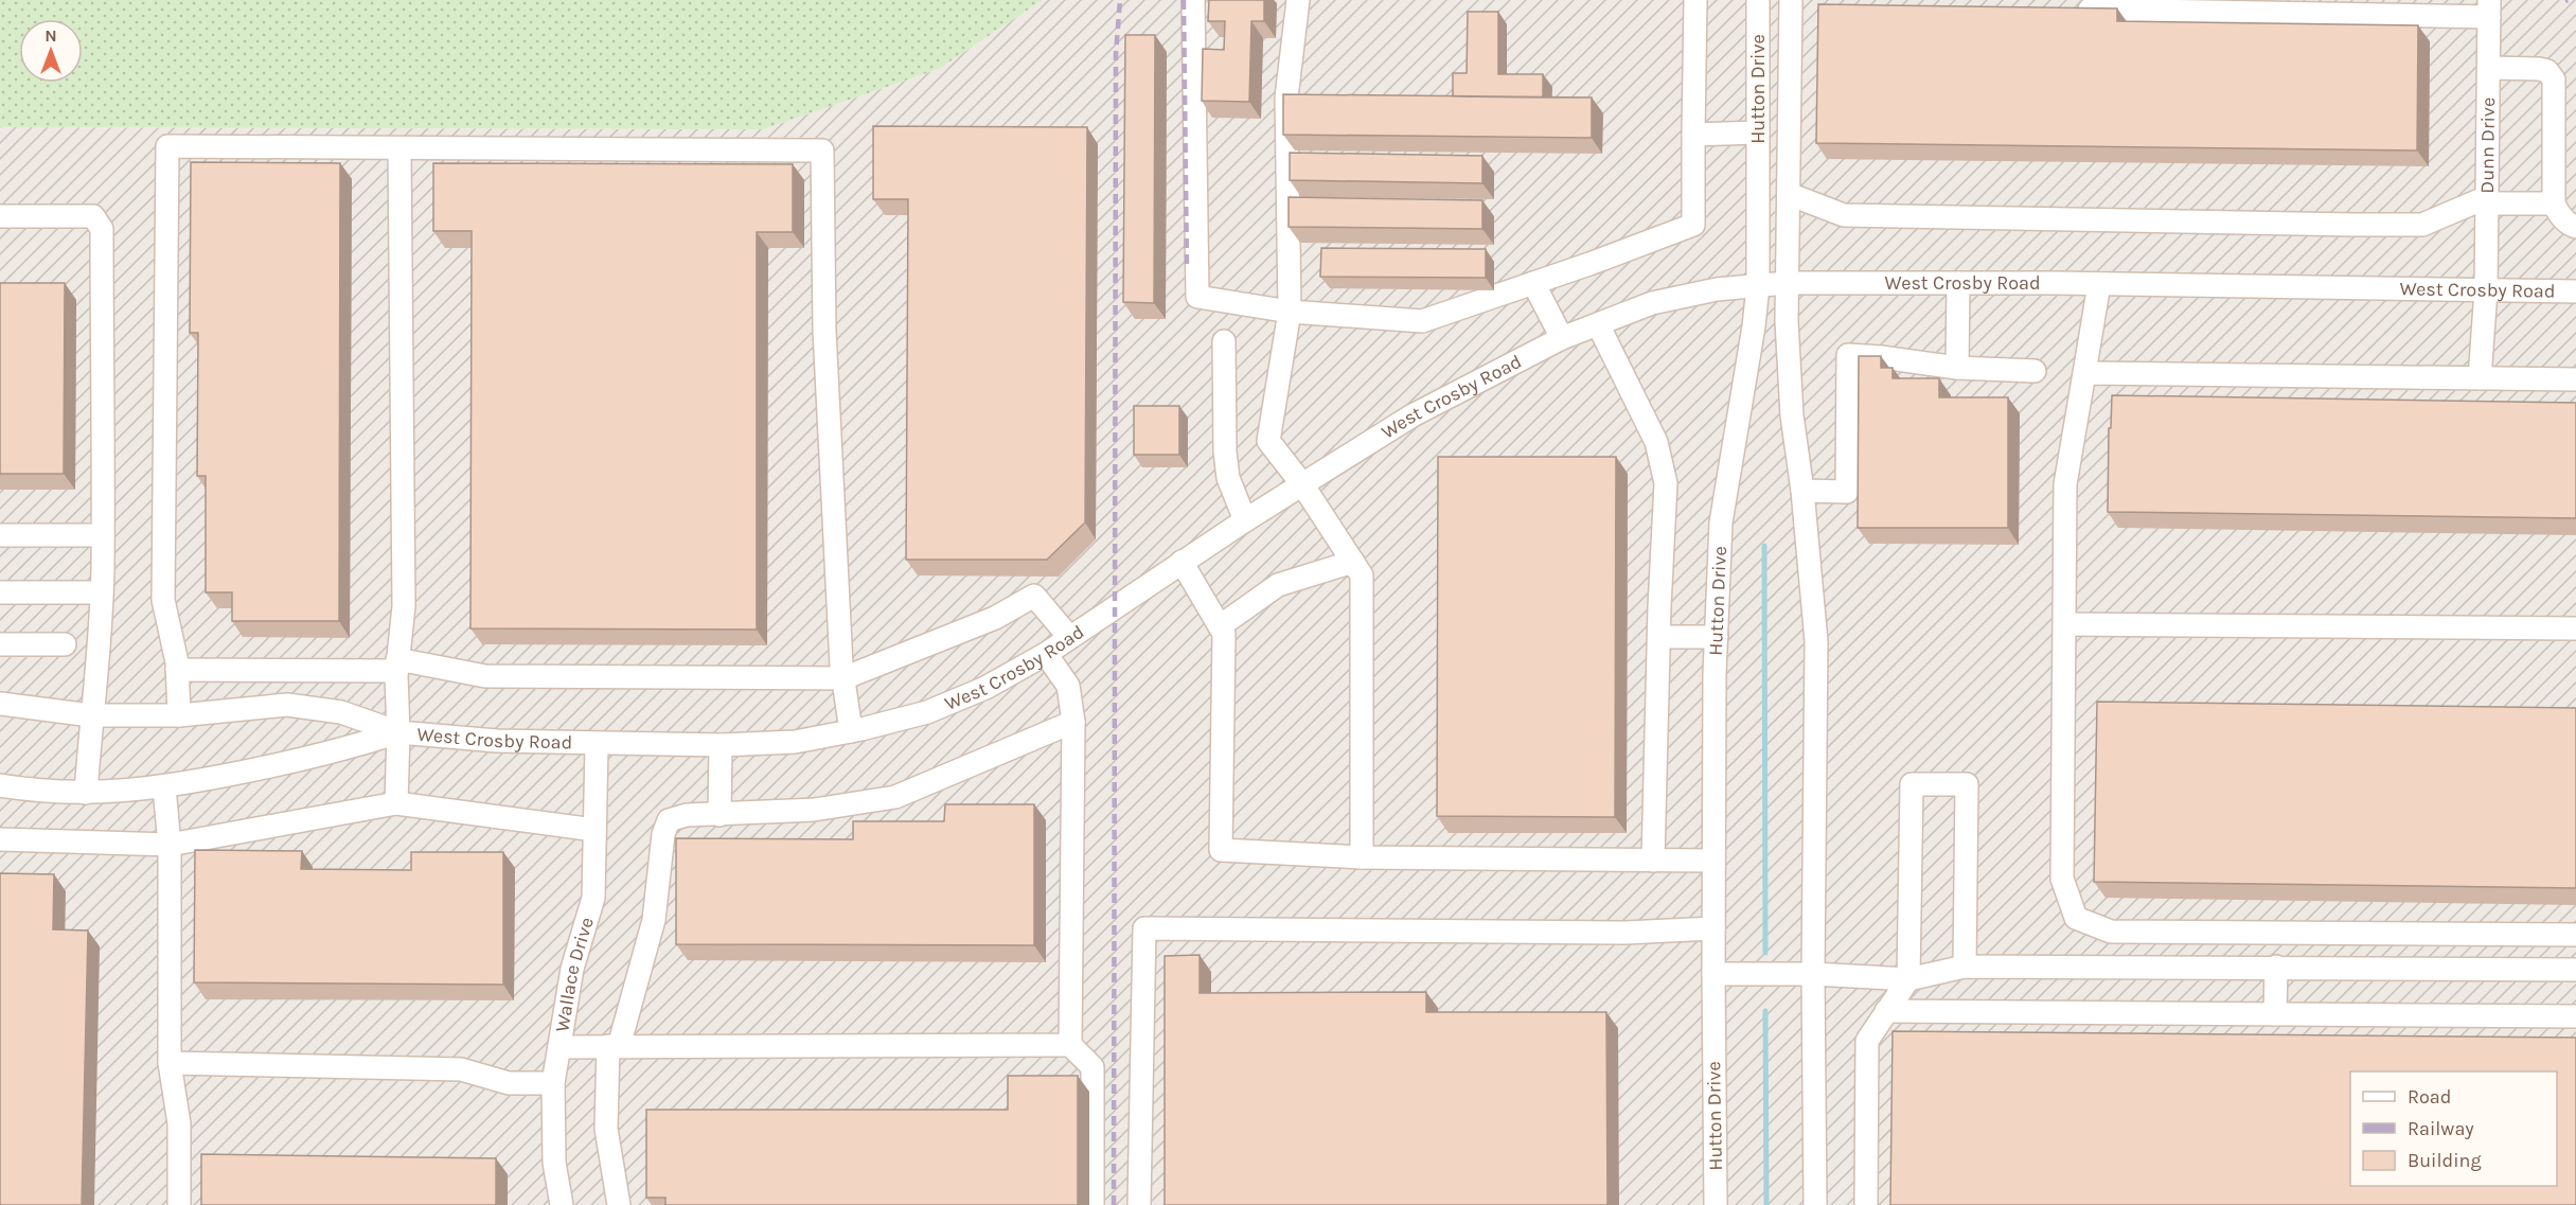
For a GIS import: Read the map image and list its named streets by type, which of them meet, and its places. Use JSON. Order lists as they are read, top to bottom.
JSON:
{
  "streets": {
    "street": [
      "Hutton Drive",
      "Dunn Drive",
      "West Crosby Road",
      "Wallace Drive"
    ]
  },
  "crossings": [
    ["Hutton Drive", "West Crosby Road"],
    ["Dunn Drive", "West Crosby Road"],
    ["West Crosby Road", "Wallace Drive"]
  ],
  "legend": ["Road", "Railway", "Building"],
  "north": "top"
}
